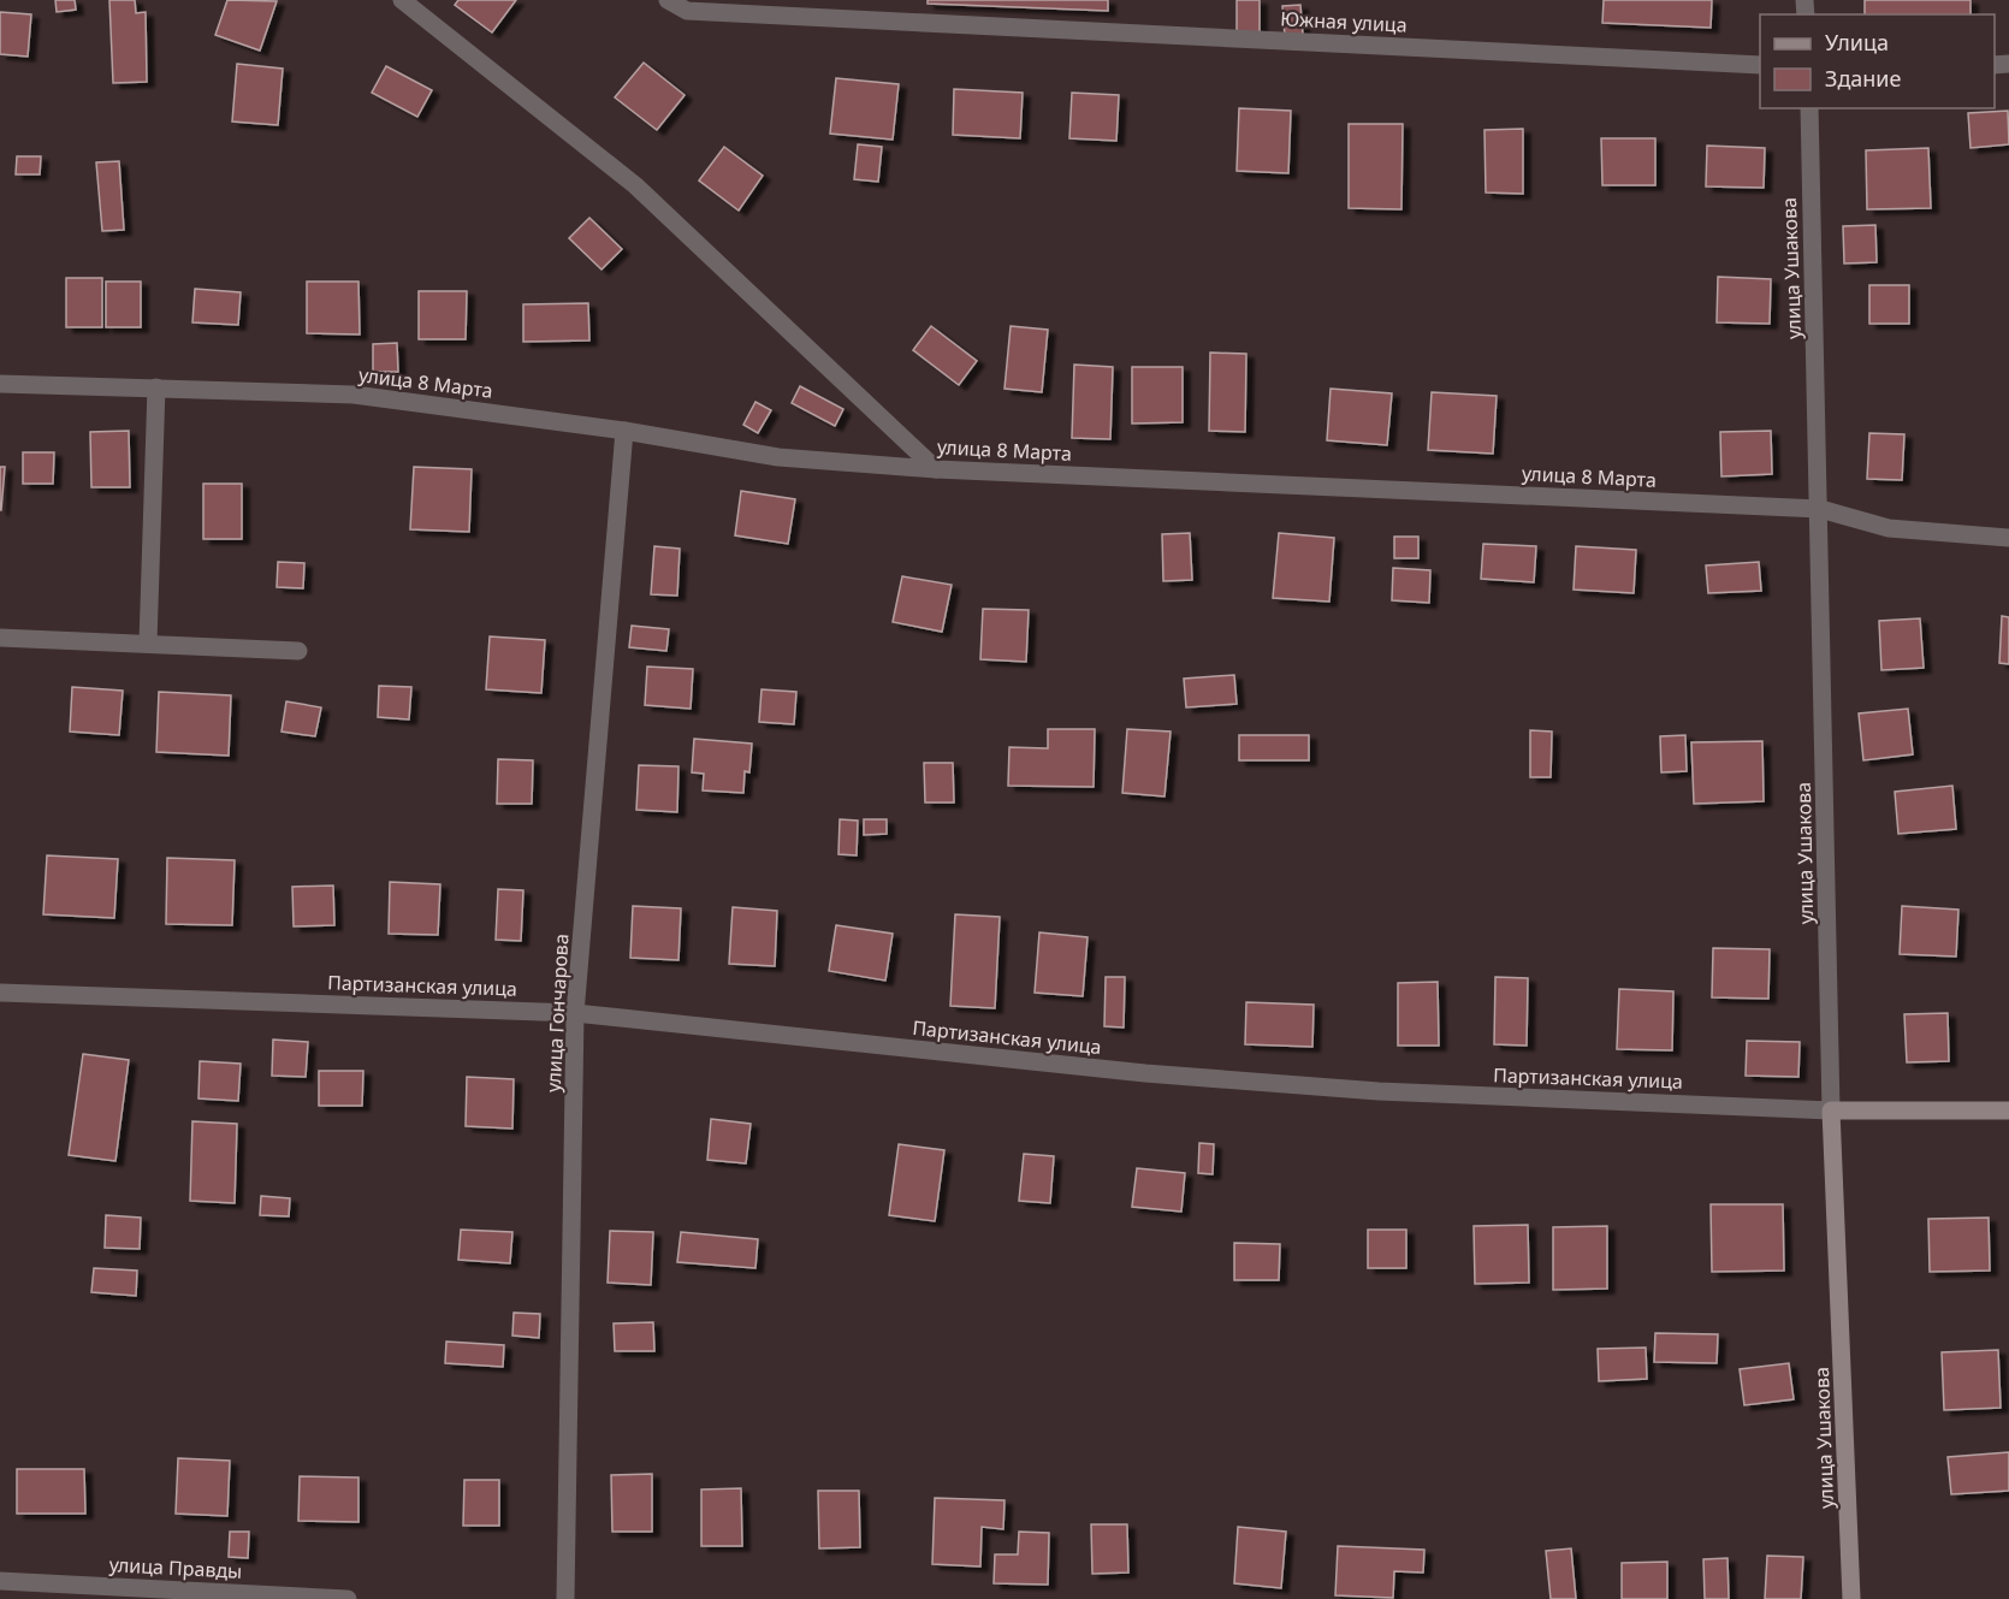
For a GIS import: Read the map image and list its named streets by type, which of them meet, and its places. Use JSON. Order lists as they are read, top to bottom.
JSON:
{
  "streets": {
    "street": [
      "Южная улица",
      "улица Ушакова",
      "улица 8 Марта",
      "Партизанская улица",
      "улица Гончарова",
      "улица Правды"
    ]
  },
  "crossings": [
    ["улица Ушакова", "улица 8 Марта"],
    ["улица Ушакова", "Партизанская улица"],
    ["улица 8 Марта", "улица Гончарова"],
    ["Партизанская улица", "улица Гончарова"]
  ],
  "legend": ["Улица", "Здание"]
}
